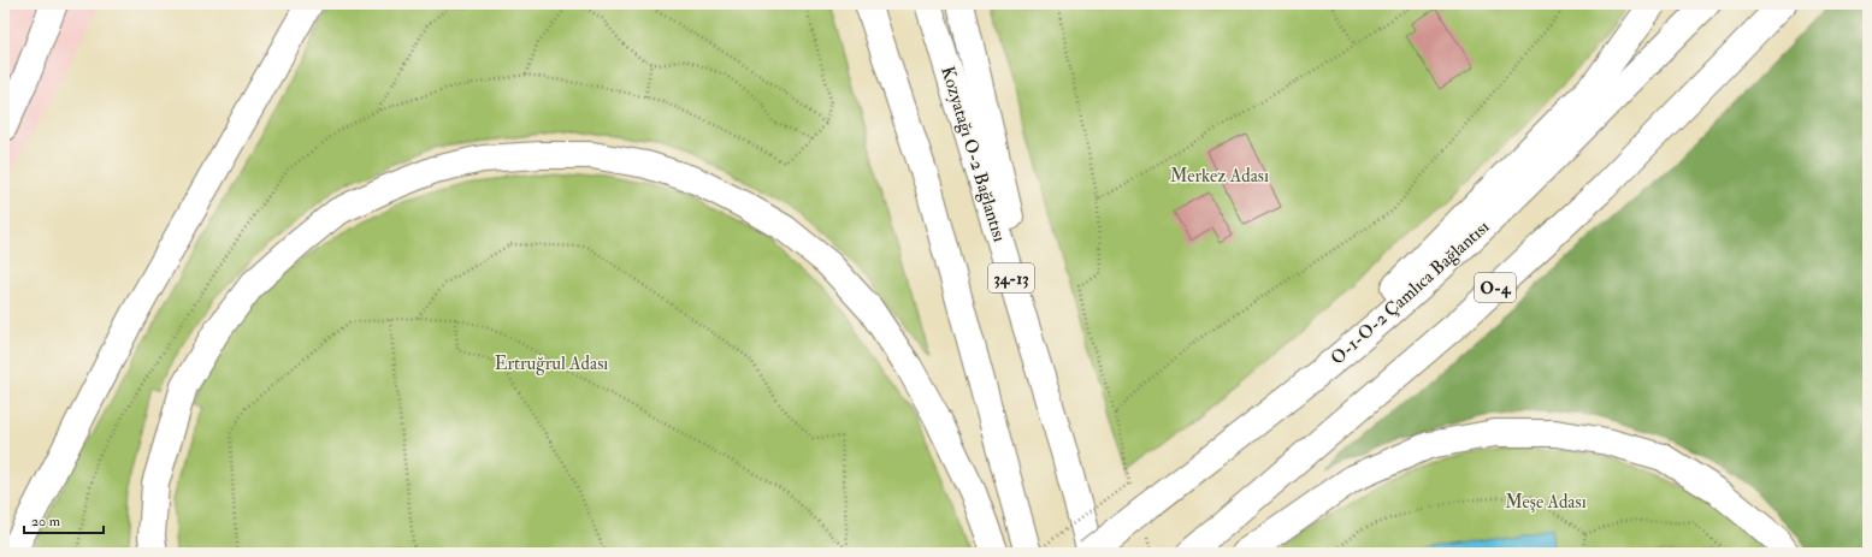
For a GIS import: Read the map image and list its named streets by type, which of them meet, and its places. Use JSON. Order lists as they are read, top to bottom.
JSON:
{
  "streets": {
    "main road": [
      "Kozyatağı O-2 Bağlantısı",
      "34-13",
      "O-4",
      "O-1-O-2 Çamlıca Bağlantısı"
    ]
  },
  "crossings": [
    ["Kozyatağı O-2 Bağlantısı", "O-1-O-2 Çamlıca Bağlantısı"]
  ],
  "parks": ["Merkez Adası", "Ertruğrul Adası", "Meşe Adası"],
  "scale_bar": "20 m"
}
